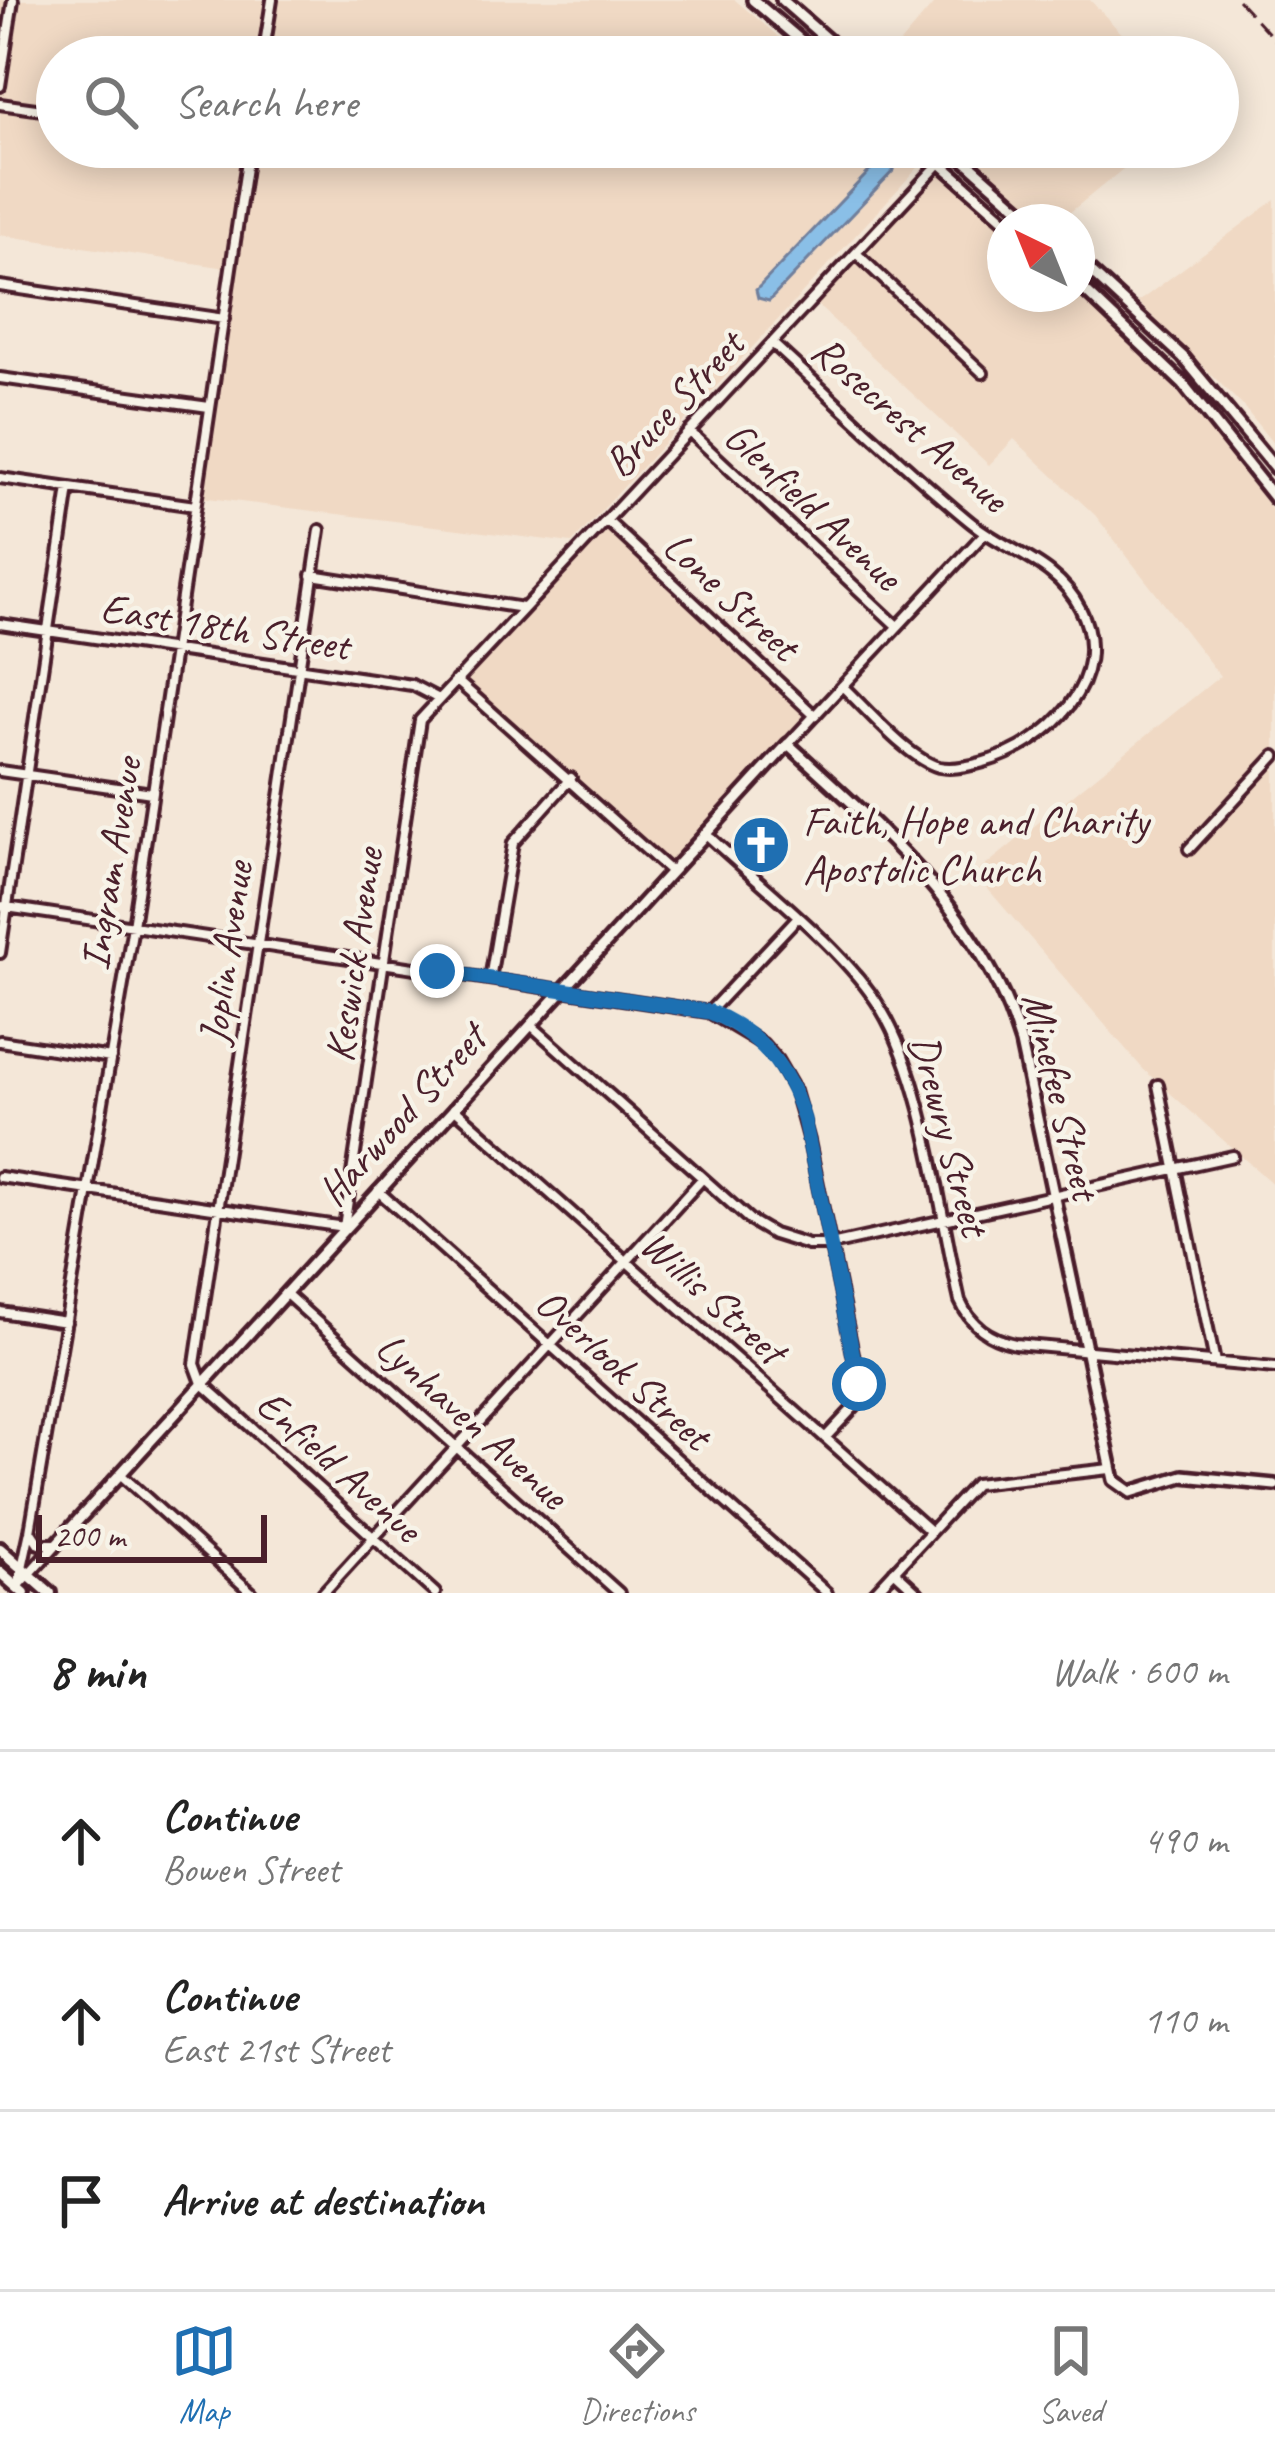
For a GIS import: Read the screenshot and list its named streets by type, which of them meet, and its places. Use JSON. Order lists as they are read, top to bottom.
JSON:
{
  "streets": {
    "street": [
      "Bruce Street",
      "Rosecrest Avenue",
      "Glenfield Avenue",
      "Lone Street",
      "East 18th Street",
      "Ingram Avenue",
      "Joplin Avenue",
      "Keswick Avenue",
      "Minefee Street",
      "Harwood Street",
      "Drewry Street",
      "Willis Street",
      "Overlook Street",
      "Lynhaven Avenue",
      "Enfield Avenue"
    ]
  },
  "crossings": [
    ["Bruce Street", "Rosecrest Avenue"],
    ["Bruce Street", "Glenfield Avenue"],
    ["Bruce Street", "Lone Street"],
    ["Bruce Street", "East 18th Street"],
    ["Bruce Street", "Keswick Avenue"],
    ["Rosecrest Avenue", "Glenfield Avenue"],
    ["Rosecrest Avenue", "Harwood Street"],
    ["Glenfield Avenue", "Harwood Street"],
    ["Lone Street", "Harwood Street"],
    ["East 18th Street", "Ingram Avenue"],
    ["East 18th Street", "Joplin Avenue"],
    ["East 18th Street", "Keswick Avenue"],
    ["Ingram Avenue", "Harwood Street"],
    ["Joplin Avenue", "Harwood Street"],
    ["Joplin Avenue", "Enfield Avenue"],
    ["Keswick Avenue", "Harwood Street"],
    ["Minefee Street", "Harwood Street"],
    ["Minefee Street", "Drewry Street"],
    ["Harwood Street", "Drewry Street"],
    ["Harwood Street", "Willis Street"],
    ["Harwood Street", "Overlook Street"],
    ["Harwood Street", "Lynhaven Avenue"],
    ["Harwood Street", "Enfield Avenue"]
  ],
  "places": {
    "church": ["Faith, Hope and Charity Apostolic Church"]
  },
  "scale_bar": "200 m",
  "north": "top left",
  "page": {
    "search": "Search here",
    "scale": "200 m",
    "heading": ["8 min", "Walk · 600 m"],
    "list": [
      ["Continue", "Bowen Street", "490 m"],
      ["Continue", "East 21st Street", "110 m"],
      "Arrive at destination"
    ],
    "nav": ["Map", "Directions", "Saved"]
  }
}
